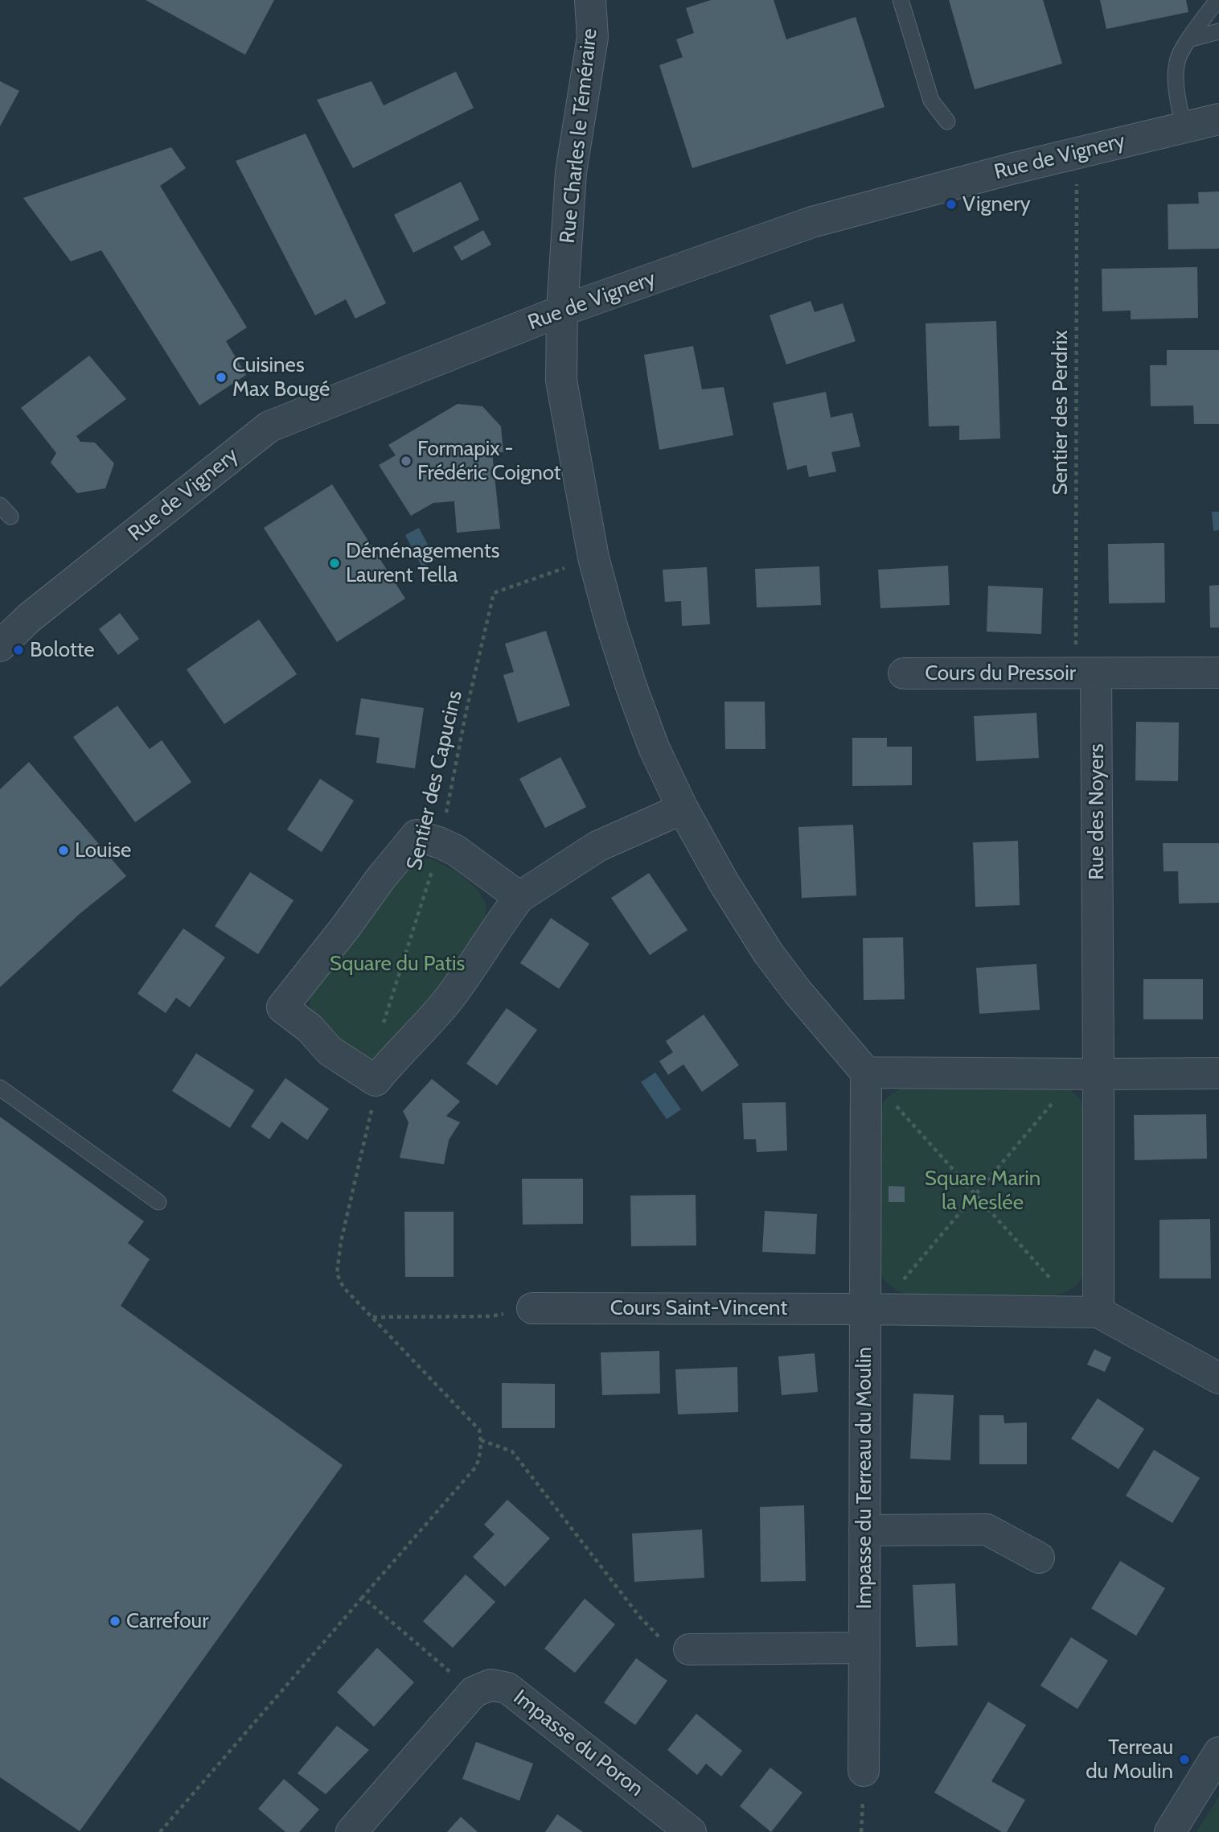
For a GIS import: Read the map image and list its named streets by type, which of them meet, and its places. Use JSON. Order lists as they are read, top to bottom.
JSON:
{
  "streets": {
    "street": [
      "Rue Charles le Téméraire",
      "Rue de Vignery",
      "Cours du Pressoir",
      "Rue des Noyers",
      "Cours Saint-Vincent",
      "Impasse du Terreau du Moulin",
      "Impasse du Poron"
    ],
    "path": ["Sentier des Perdrix", "Sentier des Capucins"]
  },
  "crossings": [
    ["Rue Charles le Téméraire", "Rue de Vignery"],
    ["Rue Charles le Téméraire", "Sentier des Capucins"],
    ["Rue de Vignery", "Sentier des Perdrix"],
    ["Sentier des Perdrix", "Cours du Pressoir"],
    ["Sentier des Perdrix", "Rue des Noyers"],
    ["Cours du Pressoir", "Rue des Noyers"],
    ["Cours Saint-Vincent", "Impasse du Terreau du Moulin"]
  ],
  "parks": ["Square du Patis", "Square Marin la Meslée"],
  "places": [
    "Vignery",
    "Cuisines Max Bougé",
    "Formapix - Frédéric Coignot",
    "Déménagements Laurent Tella",
    "Bolotte",
    "Louise",
    "Carrefour",
    "Terreau du Moulin"
  ]
}
